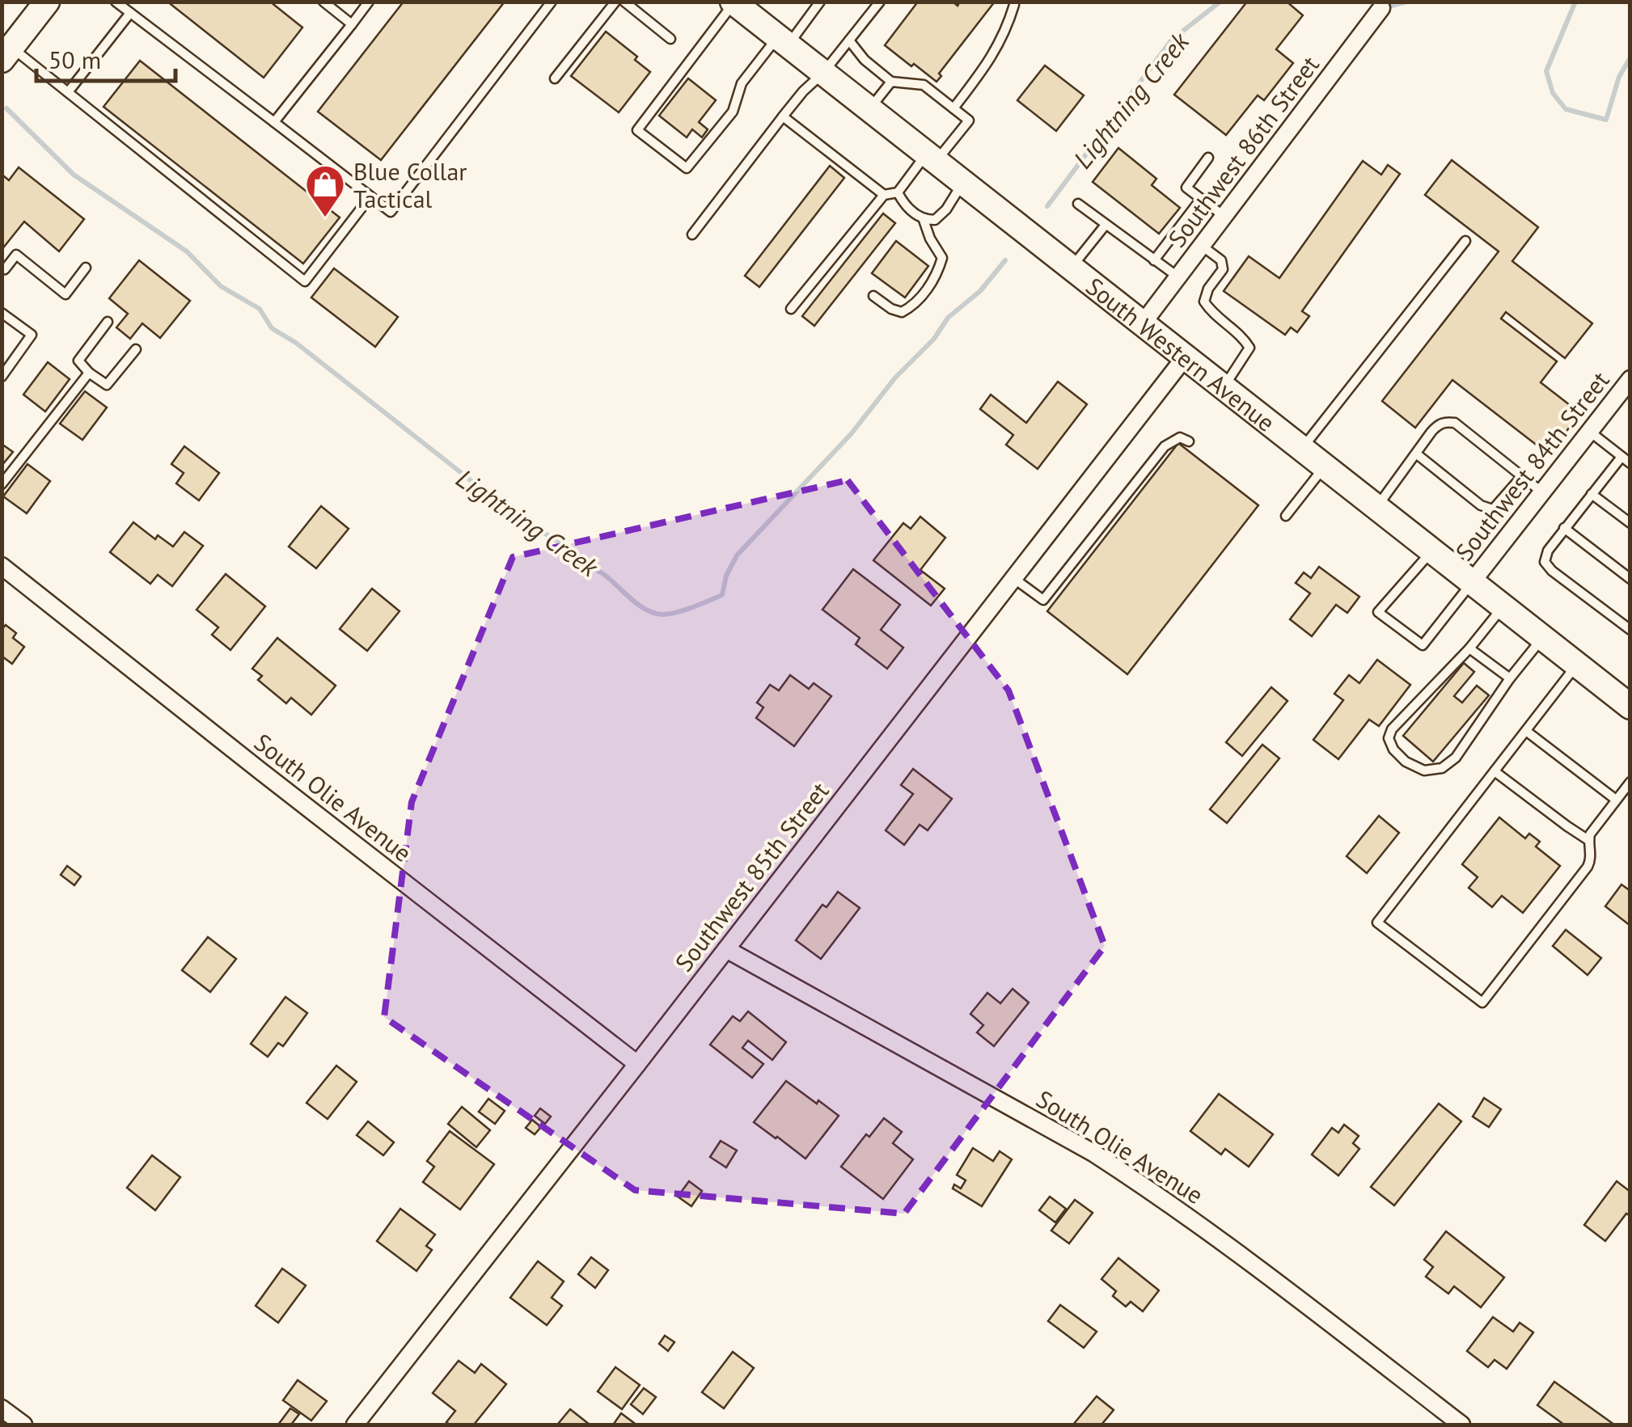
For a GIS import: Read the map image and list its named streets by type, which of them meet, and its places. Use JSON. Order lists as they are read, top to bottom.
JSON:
{
  "streets": {
    "main road": ["South Western Avenue"],
    "street": [
      "Southwest 86th Street",
      "Southwest 84th Street",
      "South Olie Avenue",
      "Southwest 85th Street"
    ]
  },
  "crossings": [
    ["Southwest 86th Street", "South Western Avenue"],
    ["South Western Avenue", "Southwest 84th Street"],
    ["South Western Avenue", "Southwest 85th Street"],
    ["South Olie Avenue", "Southwest 85th Street"]
  ],
  "water": ["Lightning Creek"],
  "places": {
    "shop": ["Blue Collar Tactical"]
  },
  "scale_bar": "50 m"
}
